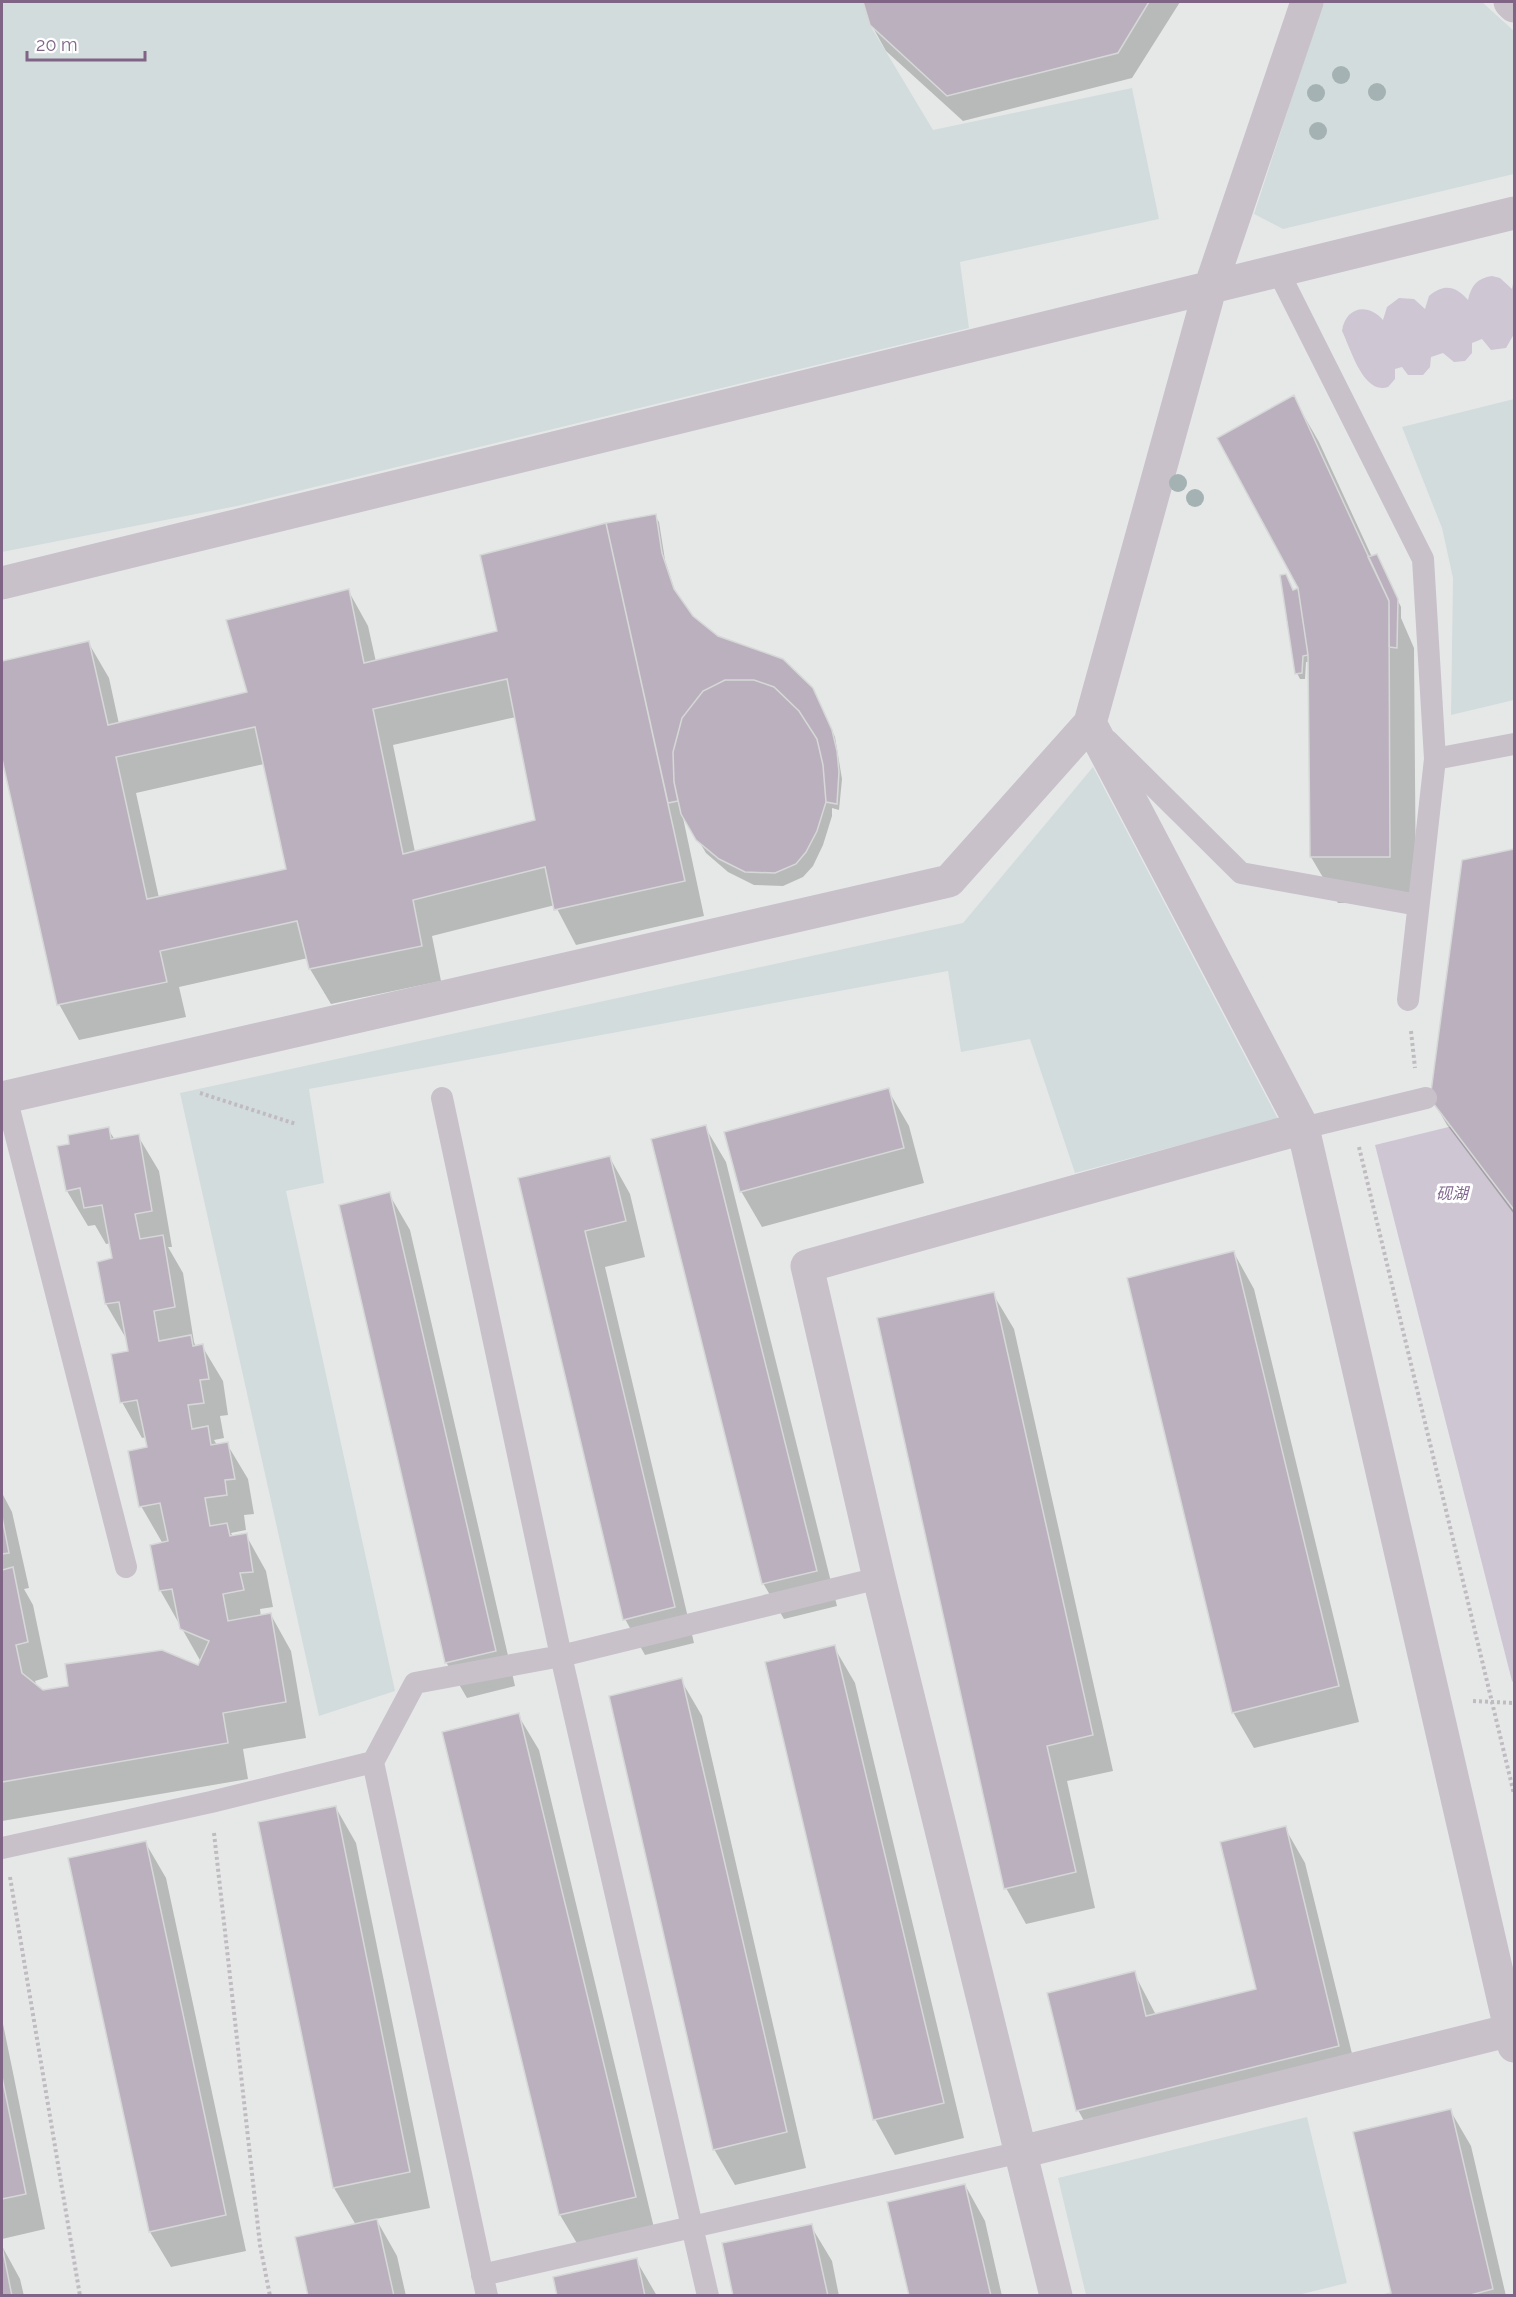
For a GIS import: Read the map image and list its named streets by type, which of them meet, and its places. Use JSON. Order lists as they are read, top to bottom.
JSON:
{
  "water": ["砚湖"],
  "scale_bar": "20 m"
}
